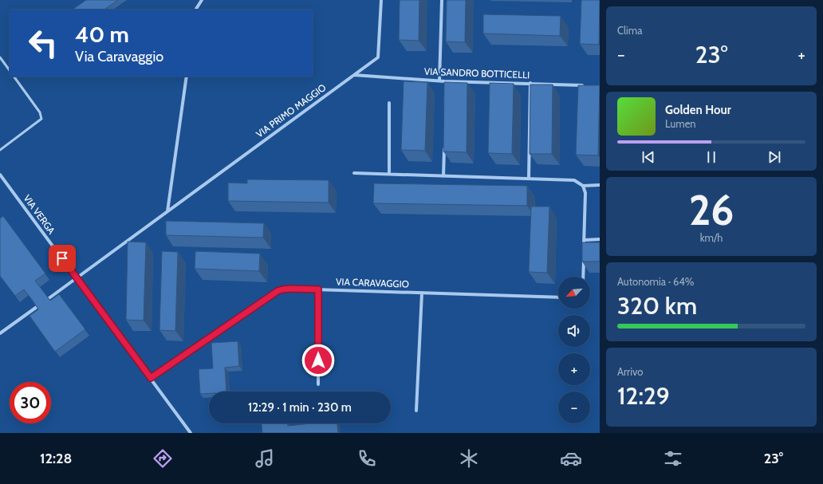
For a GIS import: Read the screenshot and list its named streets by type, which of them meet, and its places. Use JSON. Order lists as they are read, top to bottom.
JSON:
{
  "streets": {
    "street": [
      "VIA SANDRO BOTTICELLI",
      "VIA PRIMO MAGGIO",
      "VIA VERGA",
      "VIA CARAVAGGIO"
    ]
  },
  "crossings": [
    ["VIA SANDRO BOTTICELLI", "VIA PRIMO MAGGIO"],
    ["VIA PRIMO MAGGIO", "VIA VERGA"],
    ["VIA VERGA", "VIA CARAVAGGIO"]
  ],
  "north": "bottom left",
  "page": {
    "tile": [
      "Clima",
      ["26", "km/h"],
      ["Autonomia · 64%", "320 km"],
      ["Arrivo", "12:29"]
    ],
    "turn": ["40 m", "Via Caravaggio"],
    "heat": ["−", "23°", "+"],
    "song": ["Golden Hour", "Lumen"],
    "map_buttons": ["+", "−"],
    "limit": "30",
    "trip": "12:29 · 1 min · 230 m",
    "tabs": ["12:28", "23°"]
  }
}
